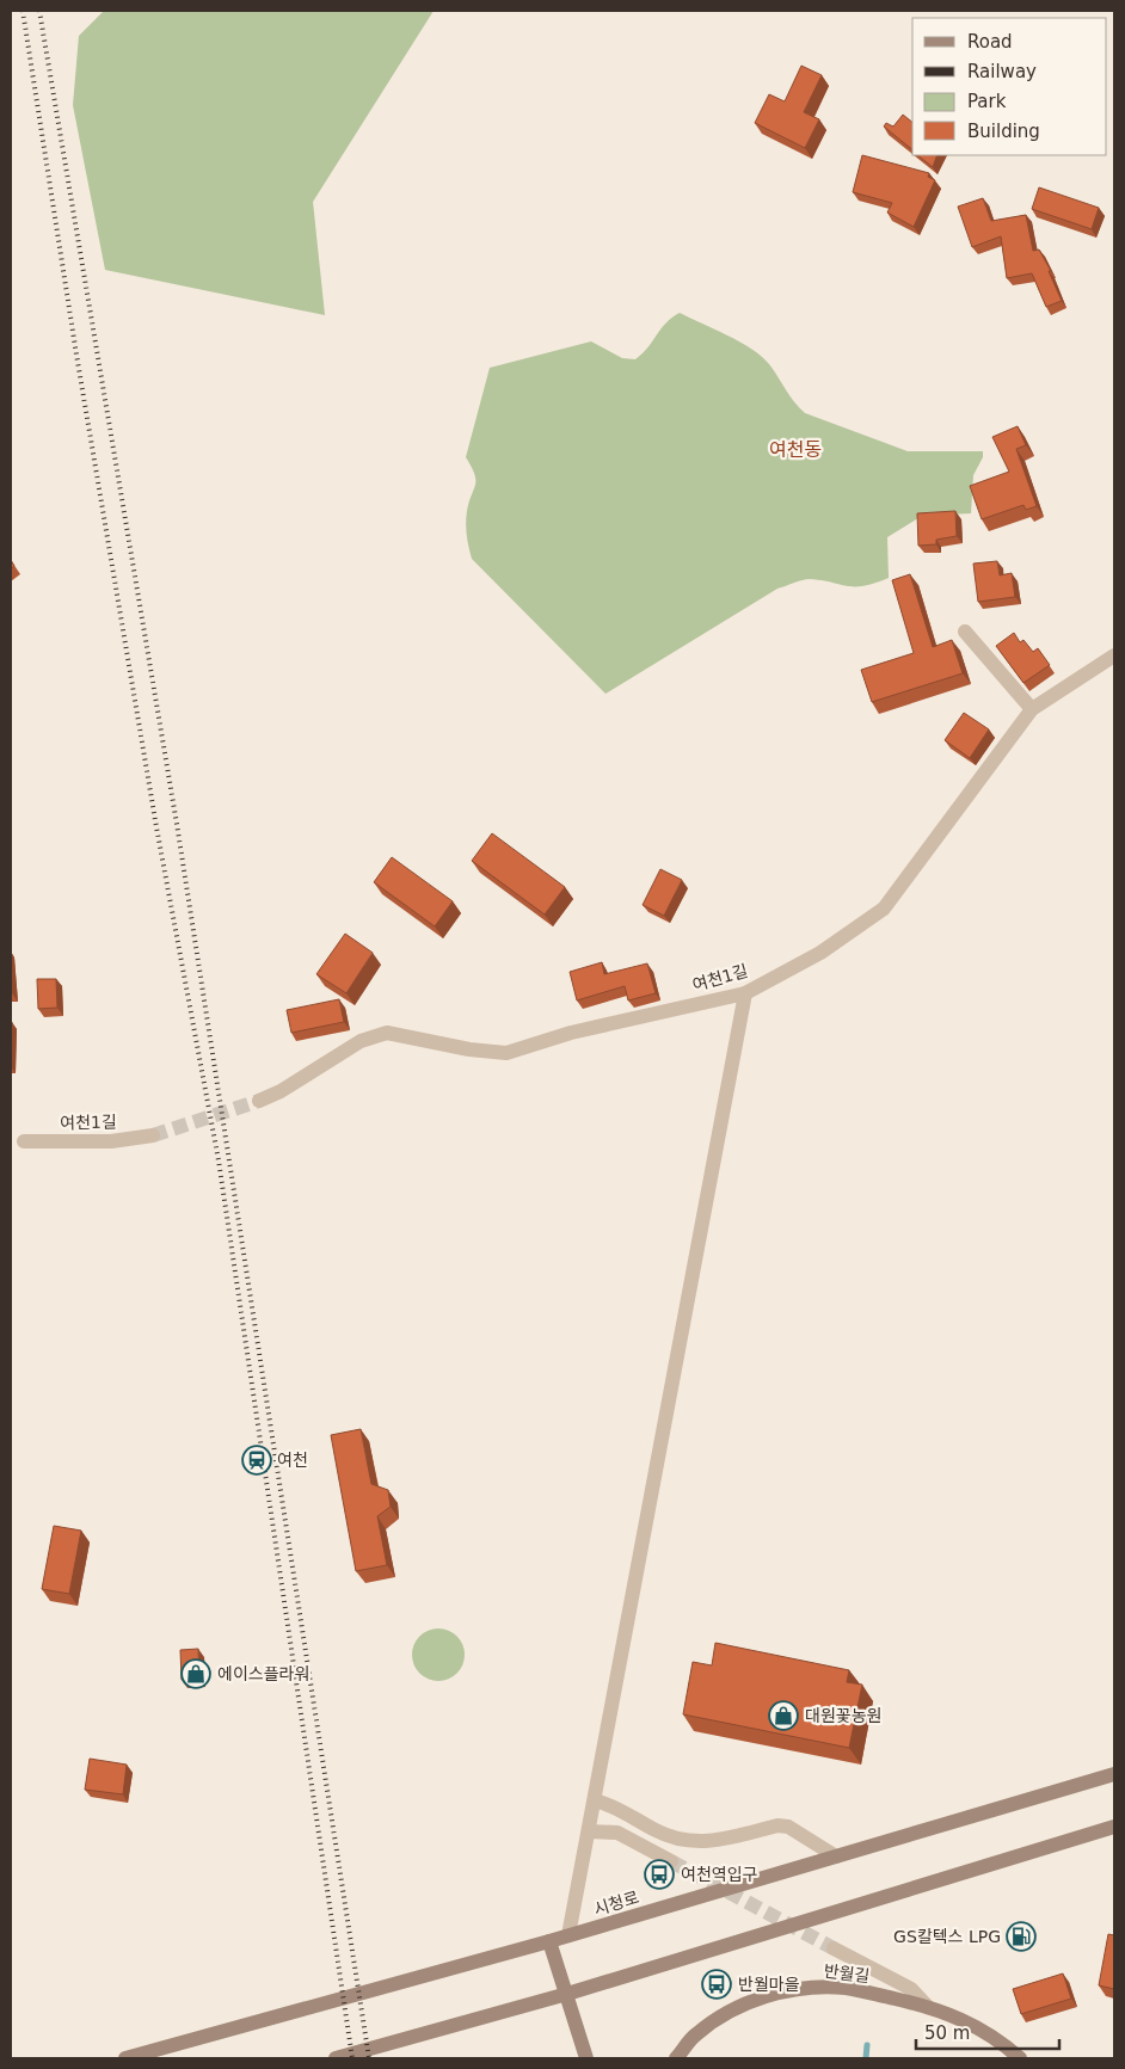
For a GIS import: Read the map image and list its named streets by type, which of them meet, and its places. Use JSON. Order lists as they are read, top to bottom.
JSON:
{
  "streets": {
    "street": ["여천1길", "시청로", "반월길"]
  },
  "districts": ["여천동"],
  "places": {
    "station": ["여천"],
    "shop": ["에이스플라워", "대원꽃농원"],
    "bus stop": ["여천역입구", "반월마을"],
    "fuel station": ["GS칼텍스 LPG"]
  },
  "legend": [
    "Road",
    "Railway",
    "Park",
    "Building"
  ],
  "scale_bar": "50 m"
}
